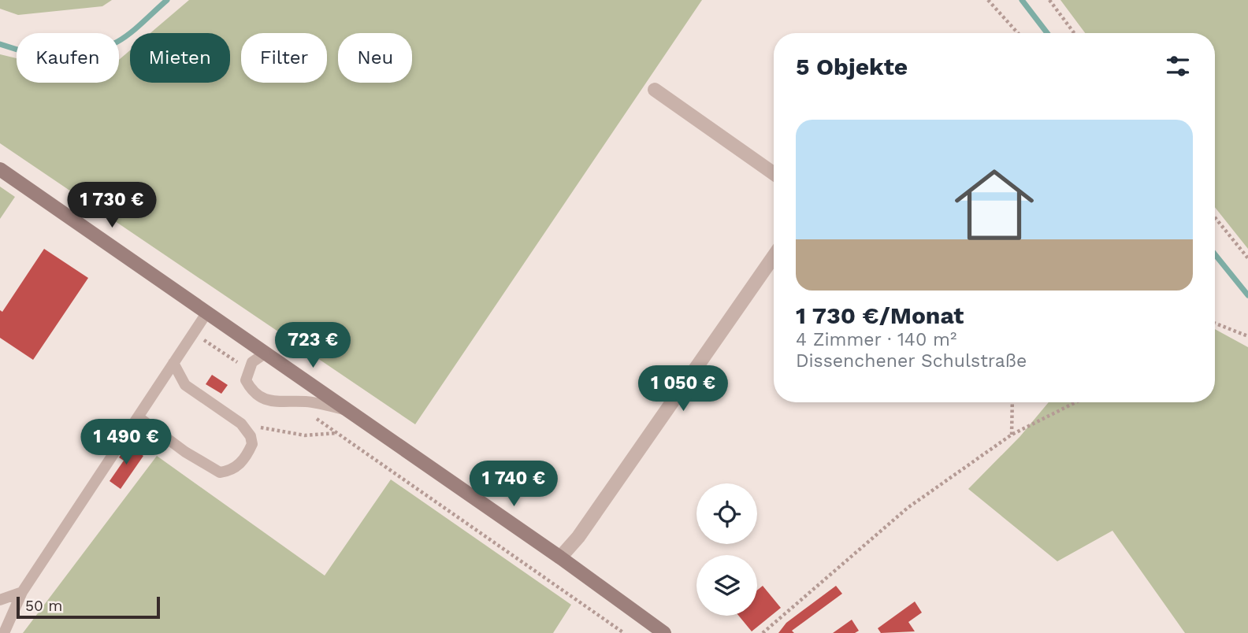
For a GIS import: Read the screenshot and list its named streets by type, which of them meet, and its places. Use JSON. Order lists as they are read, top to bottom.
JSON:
{
  "scale_bar": "50 m",
  "page": {
    "chip": [
      "Kaufen",
      "Mieten",
      "Filter",
      "Neu"
    ],
    "heading": "5 Objekte",
    "list": [
      {
        "name": "1 730 €/Monat",
        "note": "4 Zimmer · 140 m² · Dissenchener Schulstraße"
      }
    ],
    "price": [
      "1 730 €",
      "723 €",
      "1 050 €",
      "1 490 €",
      "1 740 €"
    ],
    "scale": "50 m"
  }
}
